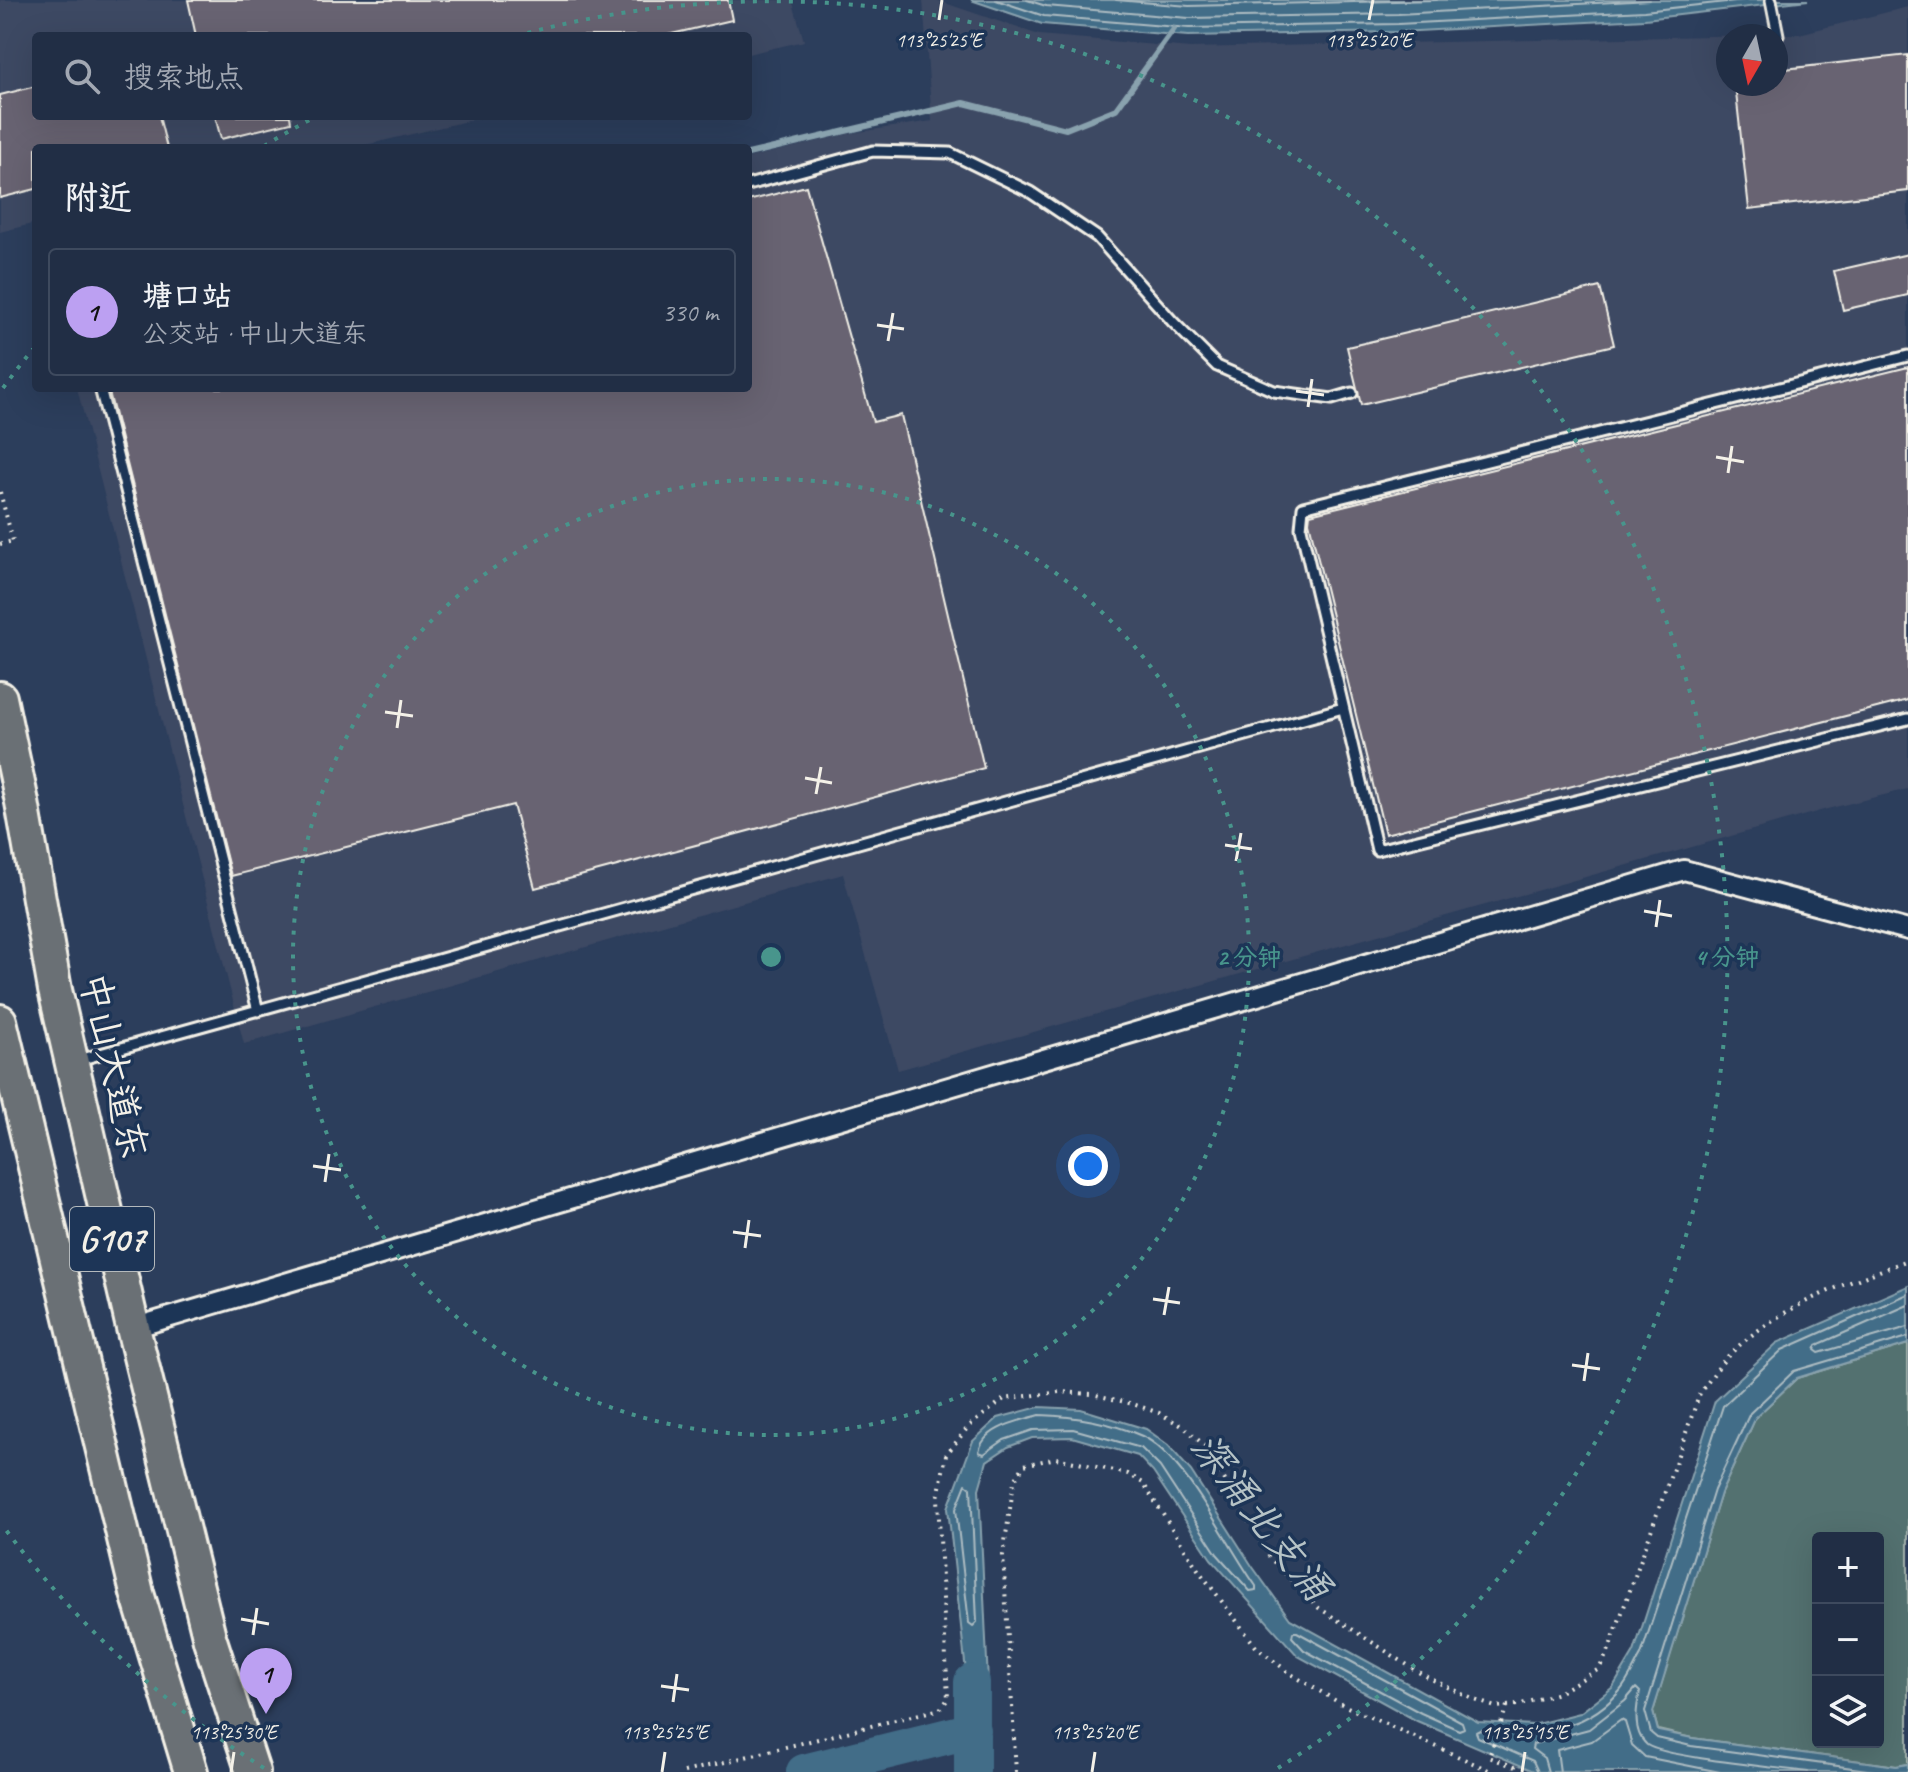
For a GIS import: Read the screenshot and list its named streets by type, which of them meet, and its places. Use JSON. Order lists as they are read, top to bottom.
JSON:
{
  "streets": {
    "highway": ["中山大道东", "G107"]
  },
  "water": ["深涌北支涌"],
  "north": "bottom",
  "page": {
    "search": "搜索地点",
    "heading": "附近",
    "list": [
      {
        "mark": "1",
        "name": "塘口站",
        "note": "公交站 · 中山大道东",
        "value": "330 m"
      }
    ],
    "map_buttons": ["+", "−"],
    "pins": "1"
  },
  "coordinates": [
    "113°25'20\"E",
    "113°25'25\"E",
    "113°25'30\"E",
    "113°25'15\"E"
  ],
  "rings": ["2 分钟", "4 分钟"]
}
